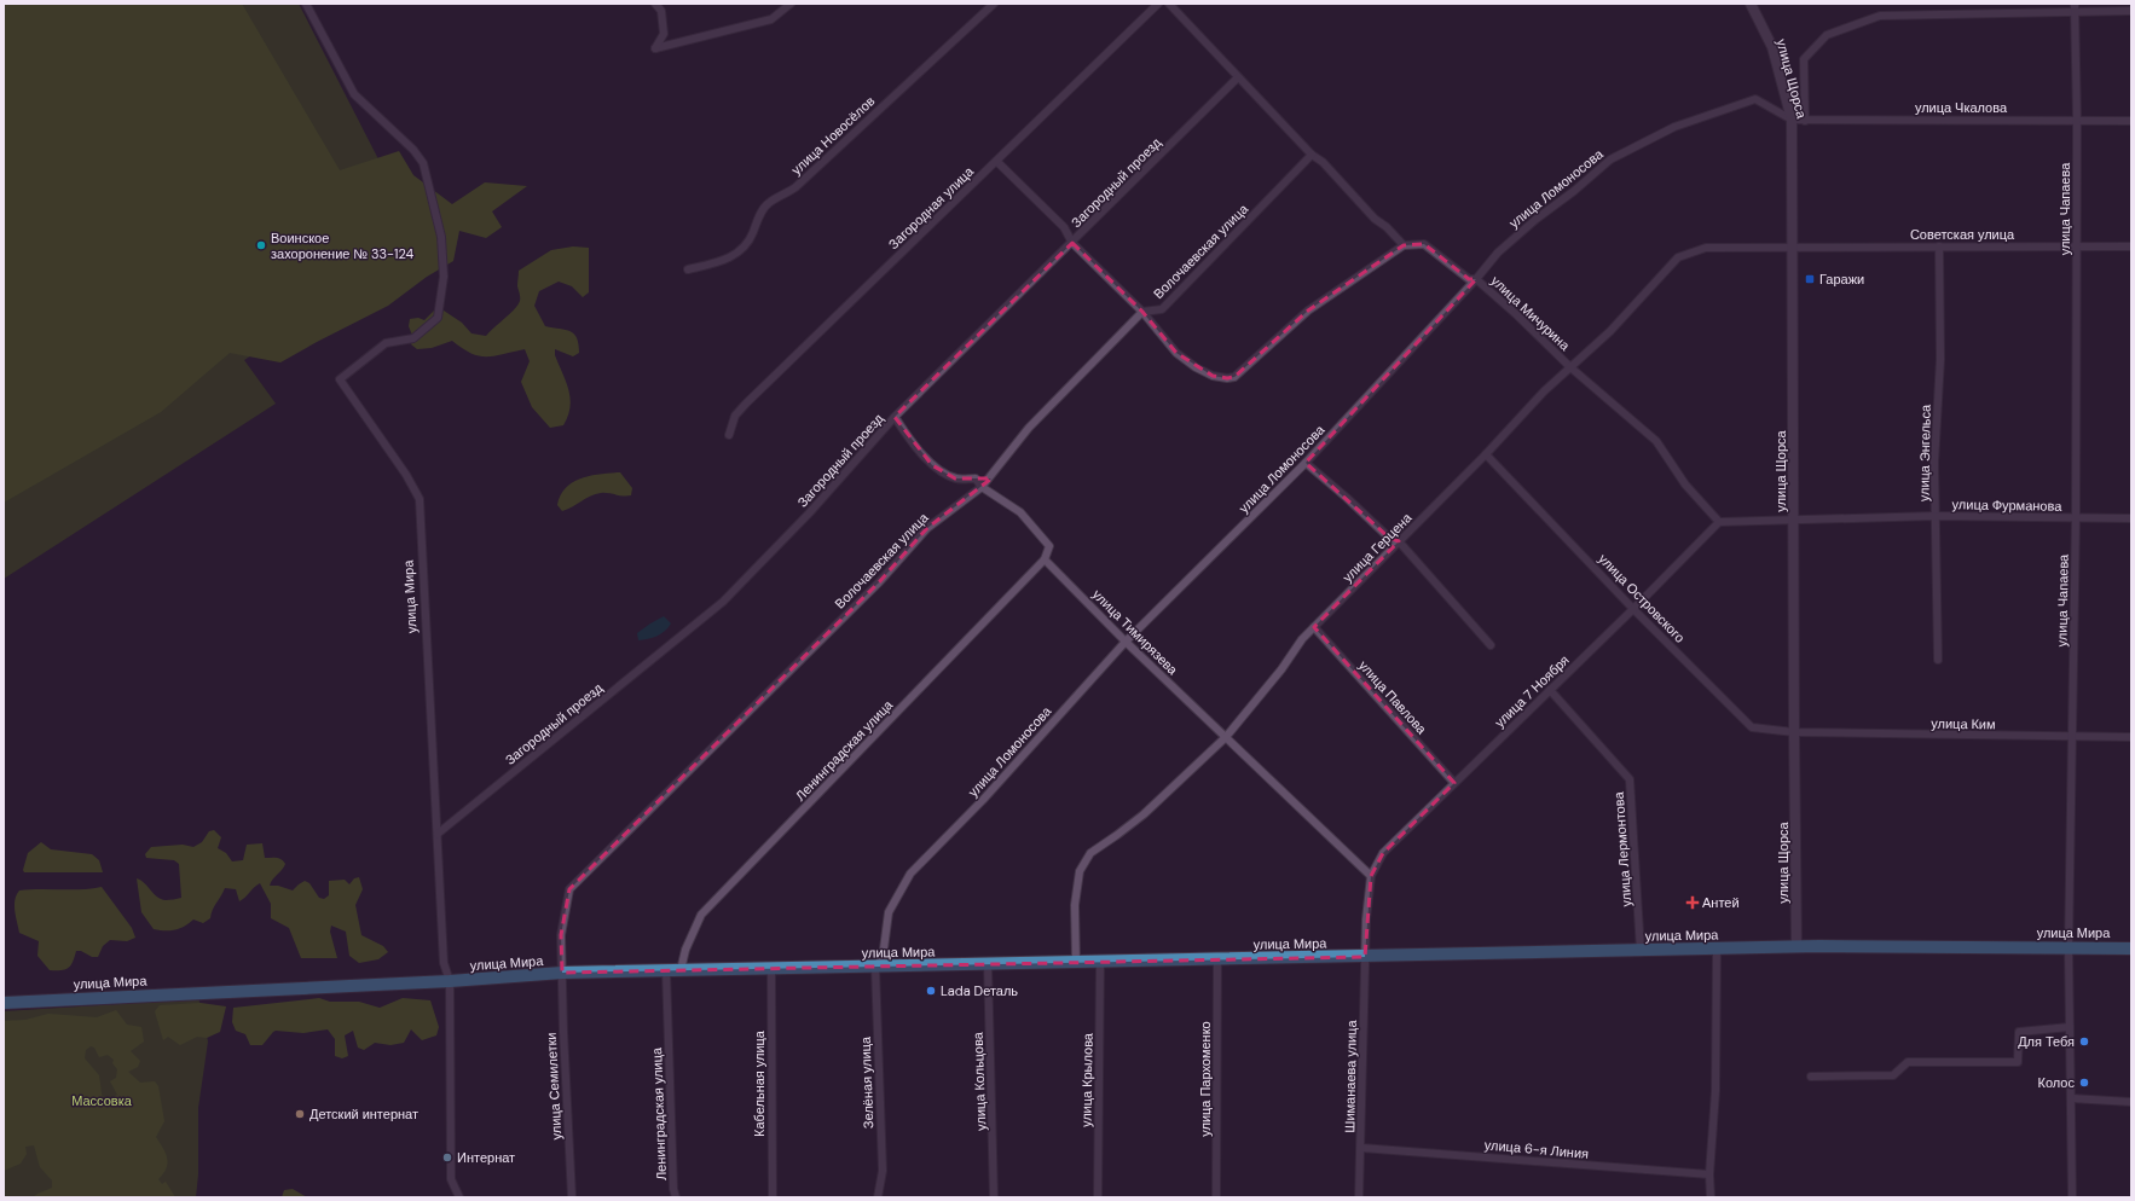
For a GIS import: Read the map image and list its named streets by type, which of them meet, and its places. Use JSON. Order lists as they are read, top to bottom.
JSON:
{
  "streets": {
    "main road": ["улица Мира"],
    "street": [
      "улица Щорса",
      "улица Чкалова",
      "улица Новосёлов",
      "Загородный проезд",
      "улица Ломоносова",
      "Загородная улица",
      "улица Чапаева",
      "Советская улица",
      "Волочаевская улица",
      "улица Мичурина",
      "улица Энгельса",
      "улица Фурманова",
      "улица Герцена",
      "улица Островского",
      "улица Тимирязева",
      "улица 7 Ноября",
      "улица Павлова",
      "улица Ким",
      "Ленинградская улица",
      "улица Лермонтова",
      "Шиманаева улица",
      "улица Пархоменко",
      "улица Крылова",
      "улица Кольцова",
      "Зелёная улица",
      "Кабельная улица",
      "улица Семилетки",
      "улица 6-я Линия"
    ]
  },
  "crossings": [
    ["улица Щорса", "улица Чкалова"],
    ["улица Щорса", "улица Ломоносова"],
    ["улица Щорса", "Советская улица"],
    ["улица Щорса", "улица Фурманова"],
    ["улица Щорса", "улица Герцена"],
    ["улица Щорса", "улица Мира"],
    ["улица Щорса", "улица Островского"],
    ["улица Щорса", "улица Ким"],
    ["улица Чкалова", "улица Ломоносова"],
    ["улица Чкалова", "улица Чапаева"],
    ["Загородный проезд", "улица Мира"],
    ["улица Ломоносова", "улица Мичурина"],
    ["улица Ломоносова", "улица Мира"],
    ["улица Ломоносова", "улица Тимирязева"],
    ["улица Ломоносова", "Зелёная улица"],
    ["улица Чапаева", "Советская улица"],
    ["улица Чапаева", "улица Фурманова"],
    ["улица Чапаева", "улица Мира"],
    ["улица Чапаева", "улица Ким"],
    ["Советская улица", "улица Энгельса"],
    ["Советская улица", "улица Герцена"],
    ["Волочаевская улица", "улица Мира"],
    ["Волочаевская улица", "улица Семилетки"],
    ["улица Мичурина", "улица Герцена"],
    ["улица Мичурина", "улица 7 Ноября"],
    ["улица Энгельса", "улица Фурманова"],
    ["улица Герцена", "улица Мира"],
    ["улица Герцена", "улица Островского"],
    ["улица Герцена", "улица Тимирязева"],
    ["улица Герцена", "улица Павлова"],
    ["улица Мира", "улица 7 Ноября"],
    ["улица Мира", "Ленинградская улица"],
    ["улица Мира", "улица Лермонтова"],
    ["улица Мира", "Шиманаева улица"],
    ["улица Мира", "улица Пархоменко"],
    ["улица Мира", "улица Крылова"],
    ["улица Мира", "улица Кольцова"],
    ["улица Мира", "Зелёная улица"],
    ["улица Мира", "Кабельная улица"],
    ["улица Мира", "улица Семилетки"],
    ["улица Островского", "улица 7 Ноября"],
    ["улица Островского", "улица Ким"],
    ["улица Тимирязева", "улица 7 Ноября"],
    ["улица Тимирязева", "Ленинградская улица"],
    ["улица 7 Ноября", "улица Павлова"],
    ["улица 7 Ноября", "улица Лермонтова"],
    ["улица 7 Ноября", "Шиманаева улица"],
    ["Шиманаева улица", "улица 6-я Линия"]
  ],
  "parks": ["Массовка"],
  "places": {
    "other": [
      "Воинское захоронение № 33-124",
      "Lada Dеталь",
      "Для Тебя",
      "Колос",
      "Детский интернат",
      "Интернат"
    ],
    "transit": ["Гаражи"],
    "health": ["Антей"]
  }
}
